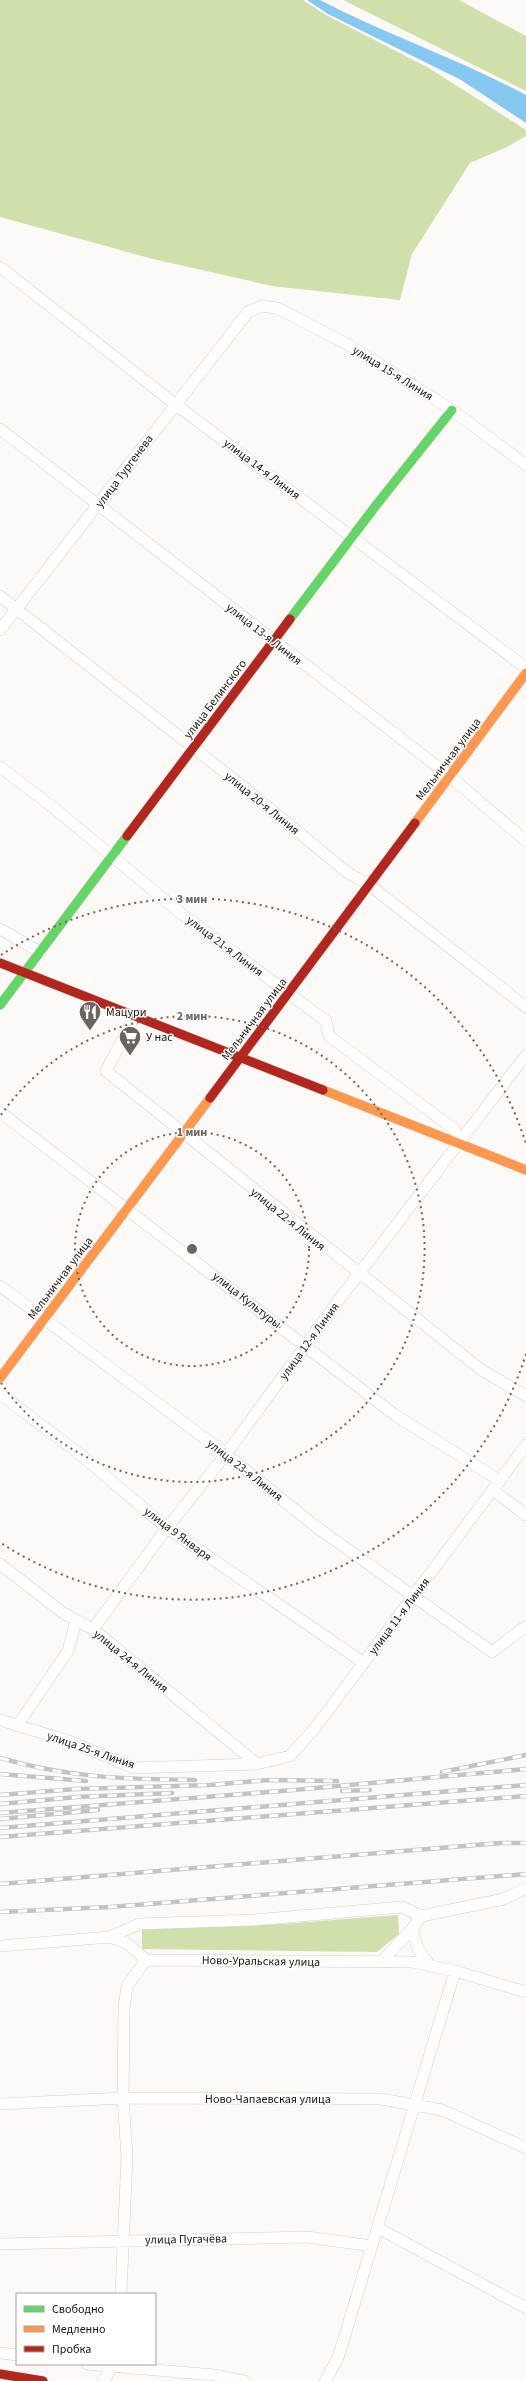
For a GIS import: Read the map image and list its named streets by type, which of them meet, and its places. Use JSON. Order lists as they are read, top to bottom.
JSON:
{
  "streets": {
    "street": [
      "улица 15-я Линия",
      "улица 14-я Линия",
      "улица Тургенева",
      "улица 13-я Линия",
      "улица Белинского",
      "Мельничная улица",
      "улица 20-я Линия",
      "улица 21-я Линия",
      "улица 22-я Линия",
      "улица Культуры",
      "улица 12-я Линия",
      "улица 23-я Линия",
      "улица 9 Января",
      "улица 11-я Линия",
      "улица 24-я Линия",
      "улица 25-я Линия",
      "Ново-Уральская улица",
      "Ново-Чапаевская улица",
      "улица Пугачёва"
    ]
  },
  "crossings": [
    ["улица 15-я Линия", "улица Тургенева"],
    ["улица 15-я Линия", "улица Белинского"],
    ["улица 14-я Линия", "улица Тургенева"],
    ["улица 14-я Линия", "улица Белинского"],
    ["улица Тургенева", "улица 13-я Линия"],
    ["улица Тургенева", "улица 20-я Линия"],
    ["улица 13-я Линия", "улица Белинского"],
    ["улица 13-я Линия", "Мельничная улица"],
    ["улица Белинского", "улица 20-я Линия"],
    ["улица Белинского", "улица 21-я Линия"],
    ["Мельничная улица", "улица 20-я Линия"],
    ["Мельничная улица", "улица 21-я Линия"],
    ["Мельничная улица", "улица 22-я Линия"],
    ["Мельничная улица", "улица Культуры"],
    ["Мельничная улица", "улица 23-я Линия"],
    ["улица 21-я Линия", "улица 12-я Линия"],
    ["улица 22-я Линия", "улица 12-я Линия"],
    ["улица Культуры", "улица 12-я Линия"],
    ["улица Культуры", "улица 11-я Линия"],
    ["улица 12-я Линия", "улица 23-я Линия"],
    ["улица 12-я Линия", "улица 9 Января"],
    ["улица 12-я Линия", "улица 24-я Линия"],
    ["улица 23-я Линия", "улица 11-я Линия"],
    ["улица 9 Января", "улица 11-я Линия"],
    ["улица 11-я Линия", "улица 24-я Линия"],
    ["улица 11-я Линия", "улица 25-я Линия"],
    ["улица 24-я Линия", "улица 25-я Линия"]
  ],
  "places": {
    "restaurant": ["Мацури"],
    "supermarket": ["У нас"]
  },
  "legend": ["Свободно", "Медленно", "Пробка"],
  "rings": ["3 мин", "2 мин", "1 мин"]
}
